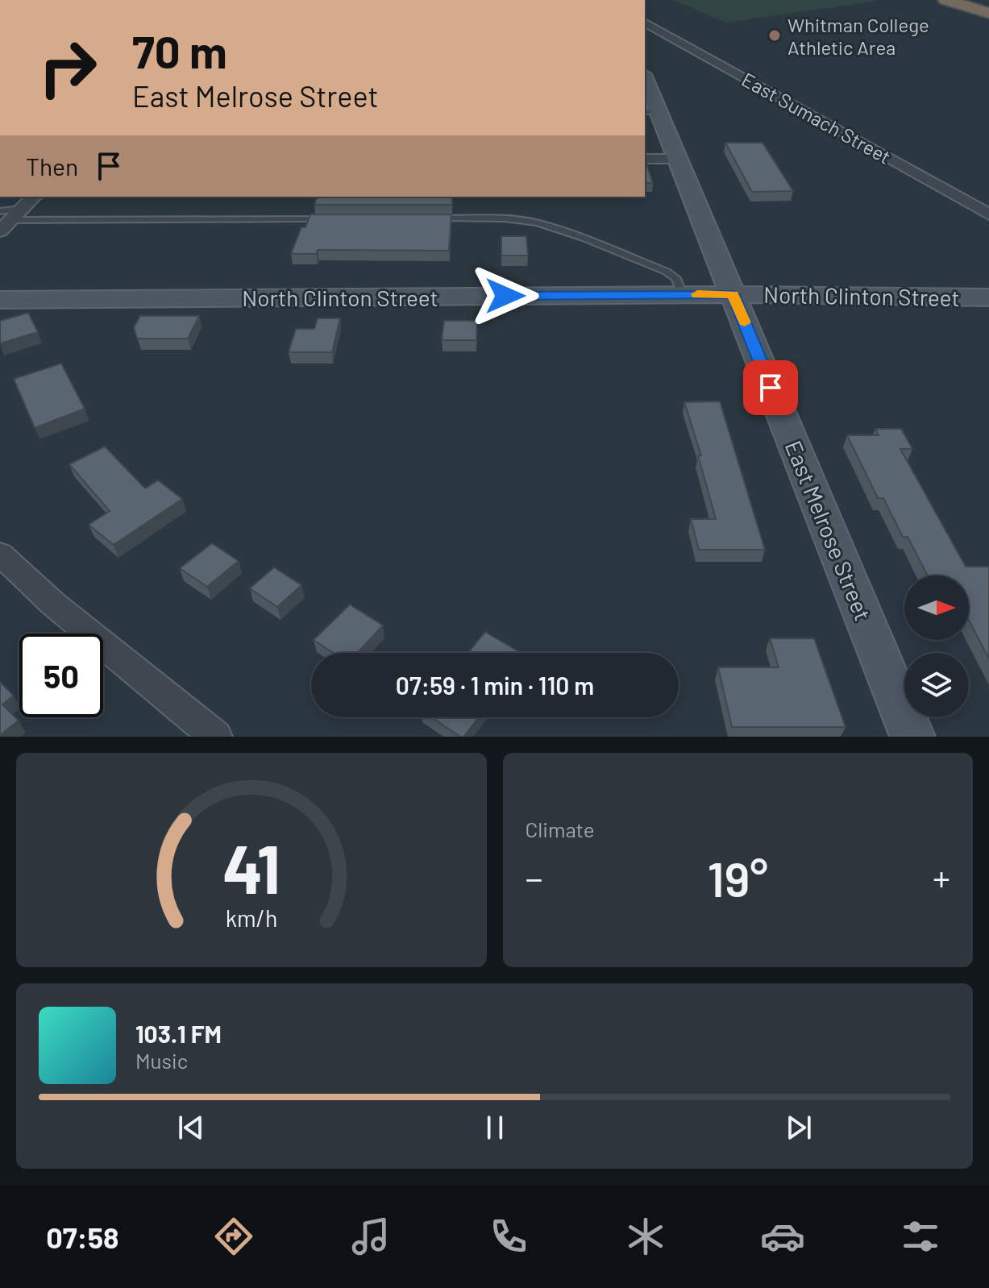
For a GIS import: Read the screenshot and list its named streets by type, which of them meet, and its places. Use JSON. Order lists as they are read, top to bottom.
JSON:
{
  "streets": {
    "main road": ["North Clinton Street", "East Melrose Street"],
    "street": ["East Sumach Street"]
  },
  "crossings": [
    ["North Clinton Street", "East Melrose Street"]
  ],
  "places": ["Whitman College Athletic Area"],
  "north": "right",
  "page": {
    "turn": ["70 m", "East Melrose Street"],
    "then": "Then",
    "limit": "50",
    "trip": "07:59 · 1 min · 110 m",
    "tile": "Climate",
    "heat": ["−", "19°", "+"],
    "song": ["103.1 FM", "Music"],
    "tabs": "07:58",
    "gauge": ["41", "km/h"]
  }
}
